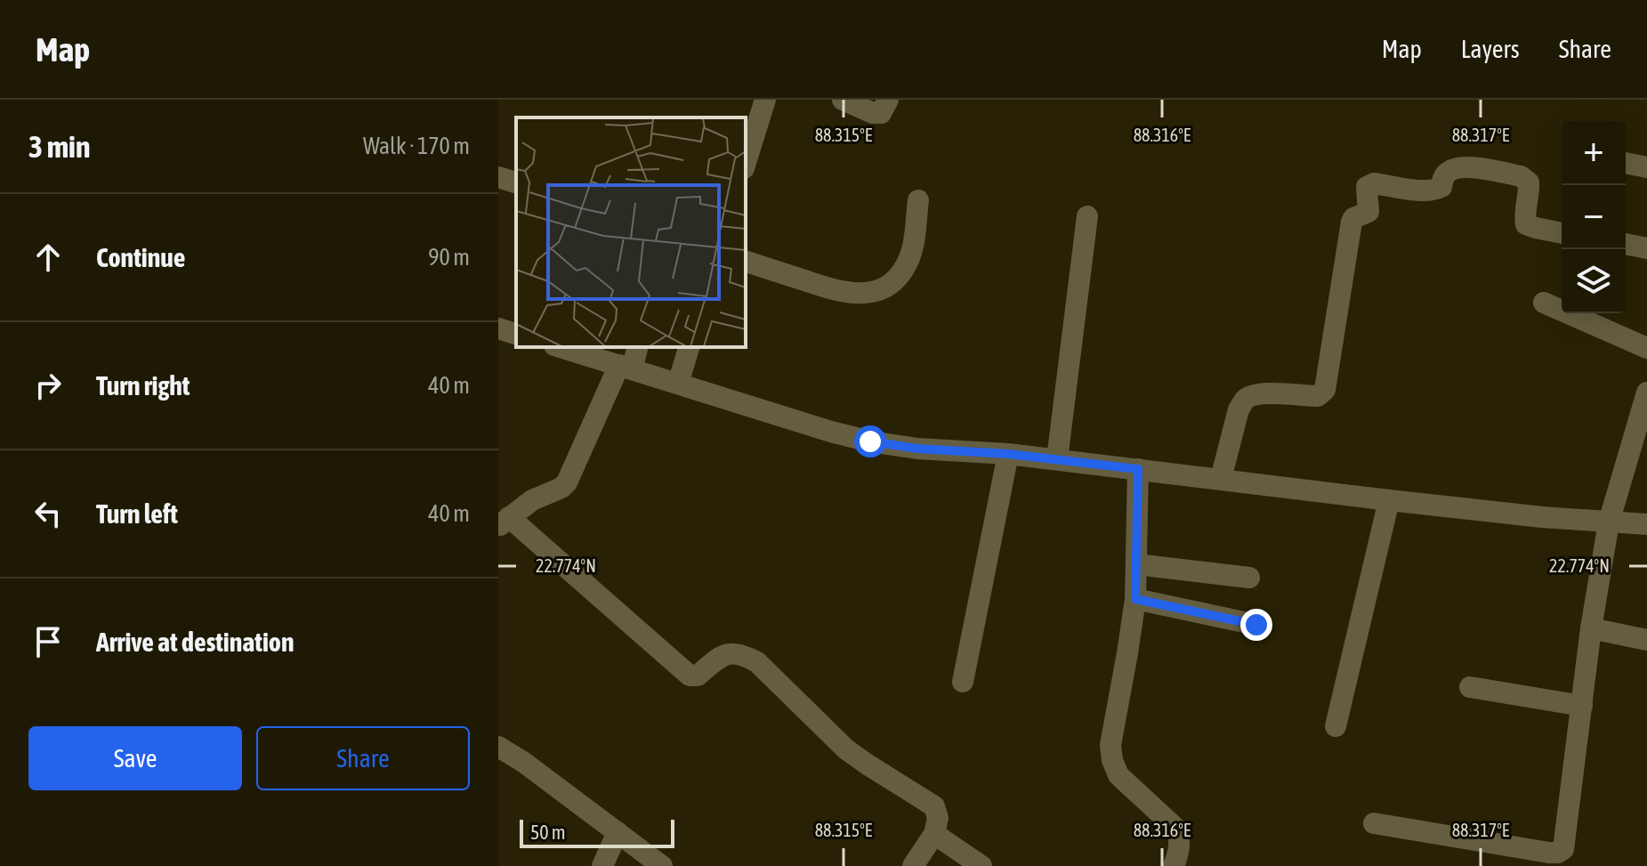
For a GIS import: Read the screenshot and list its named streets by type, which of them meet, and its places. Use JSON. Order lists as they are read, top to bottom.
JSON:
{
  "scale_bar": "50 m",
  "page": {
    "header": "Map",
    "nav": ["Map", "Layers", "Share"],
    "heading": ["3 min", "Walk · 170 m"],
    "map_buttons": ["+", "−"],
    "list": [
      ["Continue", "90 m"],
      ["Turn right", "40 m"],
      ["Turn left", "40 m"],
      "Arrive at destination"
    ],
    "buttons": ["Save", "Share"],
    "scale": "50 m"
  },
  "coordinates": [
    "88.315°E",
    "88.316°E",
    "88.317°E",
    "22.774°N"
  ]
}
